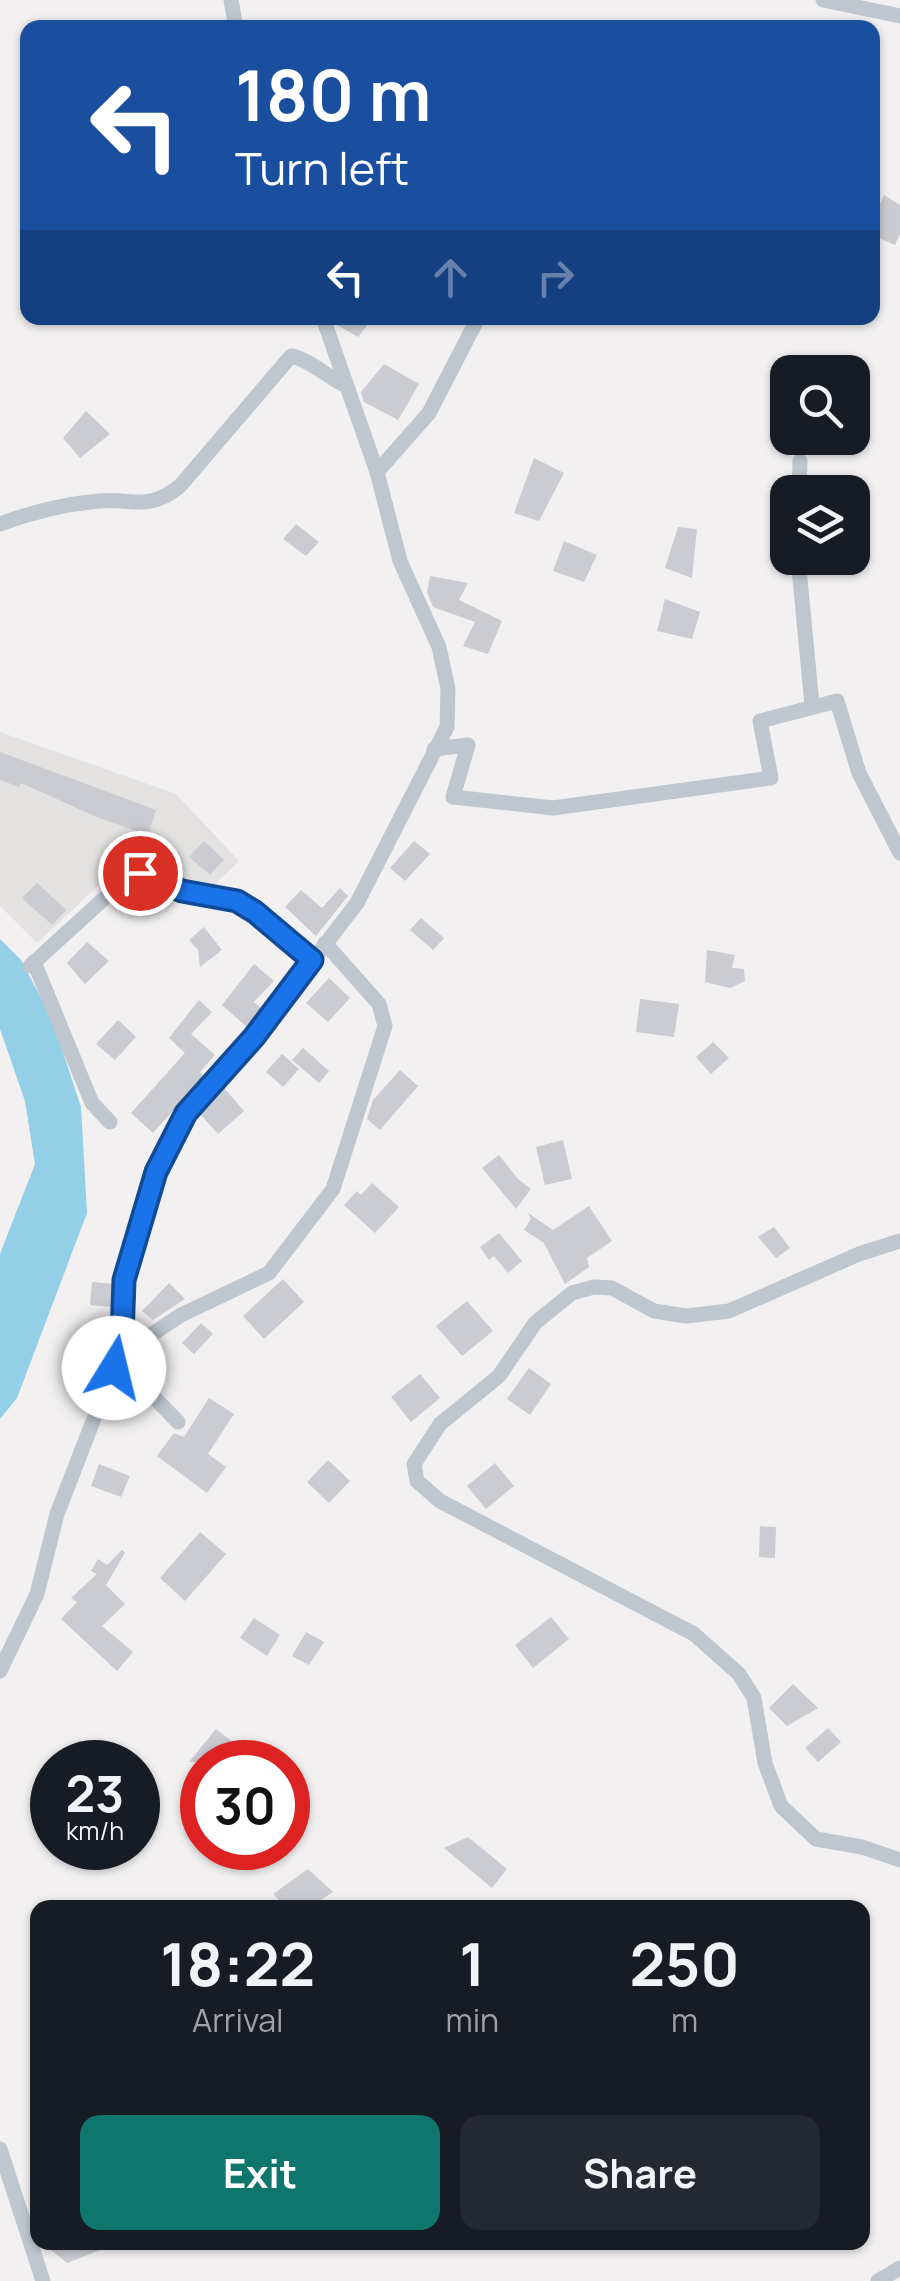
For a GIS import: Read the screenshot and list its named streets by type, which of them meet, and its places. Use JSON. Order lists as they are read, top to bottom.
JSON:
{
  "page": {
    "turn": ["180 m", "Turn left"],
    "speed": "23 km/h",
    "limit": "30",
    "eta": [
      "18:22",
      "Arrival",
      "1",
      "min",
      "250",
      "m"
    ],
    "buttons": ["Exit", "Share"]
  }
}
